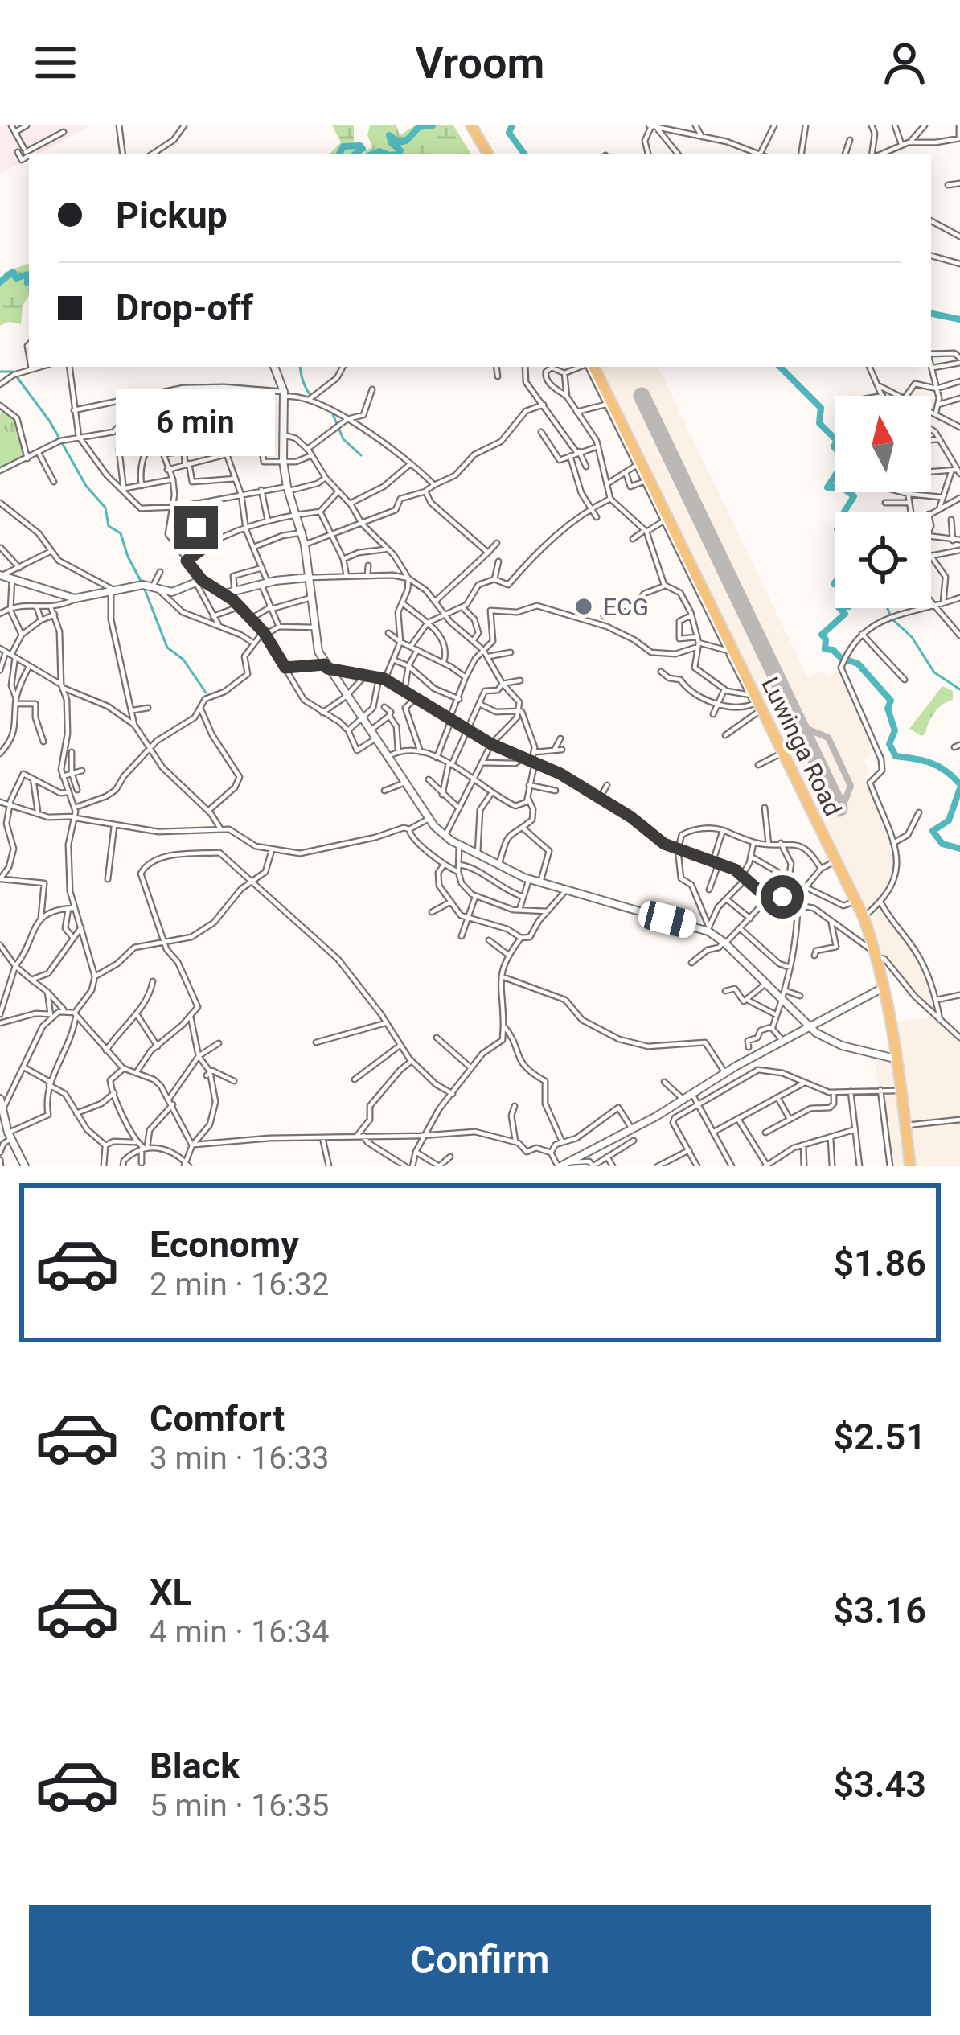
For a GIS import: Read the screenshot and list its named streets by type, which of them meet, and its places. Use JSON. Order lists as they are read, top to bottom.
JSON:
{
  "streets": {
    "highway": ["Luwinga Road"]
  },
  "places": ["ECG"],
  "north": "top",
  "page": {
    "header": "Vroom",
    "banner": ["Pickup", "Drop-off"],
    "bubble": "6 min",
    "list": [
      {
        "name": "Economy",
        "note": "2 min · 16:32",
        "value": "$1.86"
      },
      {
        "name": "Comfort",
        "note": "3 min · 16:33",
        "value": "$2.51"
      },
      {
        "name": "XL",
        "note": "4 min · 16:34",
        "value": "$3.16"
      },
      {
        "name": "Black",
        "note": "5 min · 16:35",
        "value": "$3.43"
      }
    ],
    "buttons": "Confirm"
  }
}
